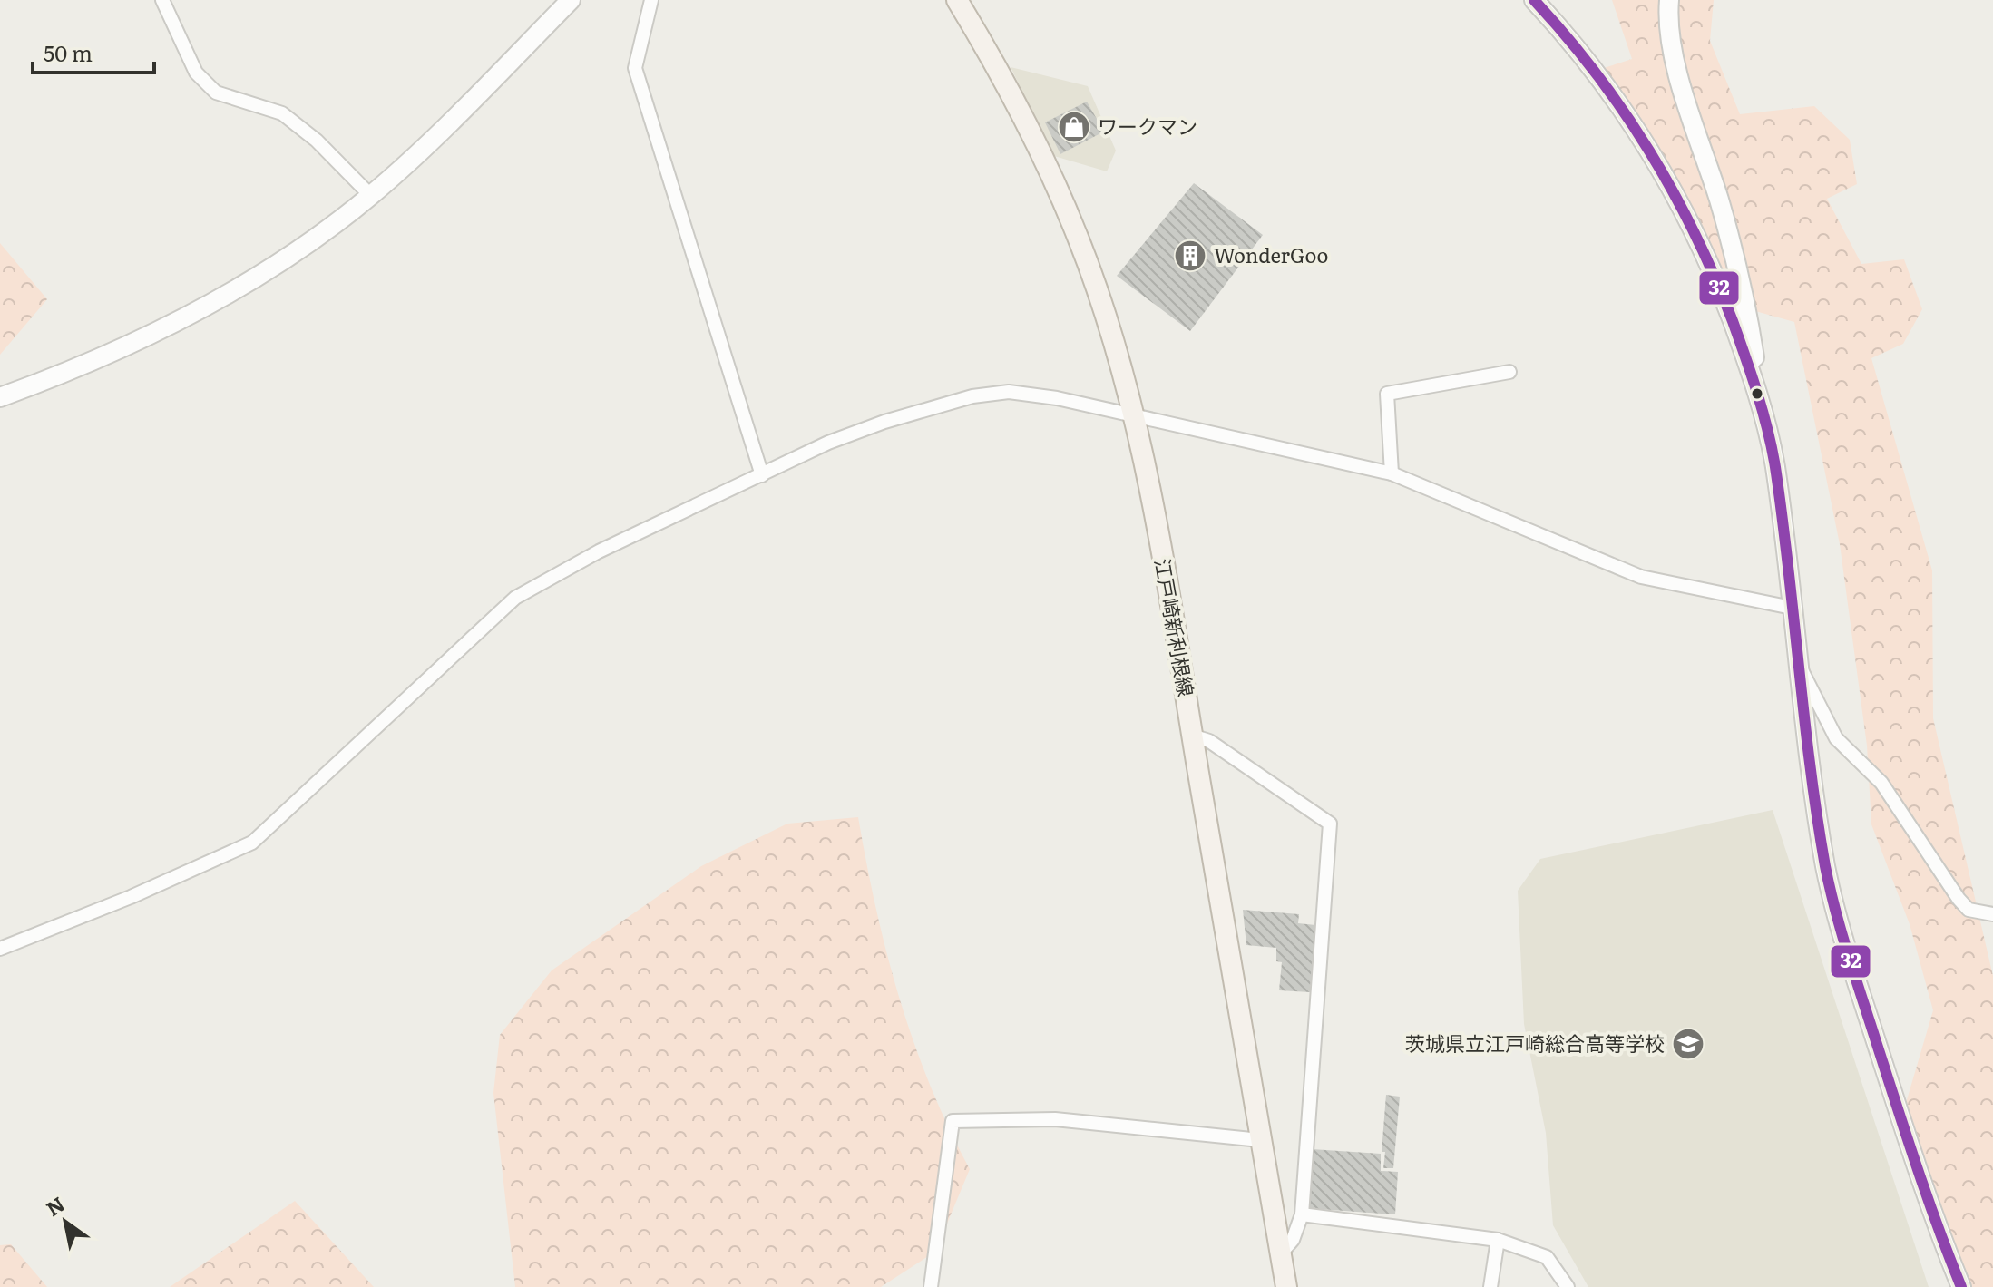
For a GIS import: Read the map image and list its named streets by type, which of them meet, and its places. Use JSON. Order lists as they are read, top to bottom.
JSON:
{
  "streets": {
    "main road": ["江戸崎新利根線"]
  },
  "places": {
    "shop": ["ワークマン"],
    "building": ["WonderGoo"],
    "school or university": ["茨城県立江戸崎総合高等学校"]
  },
  "lines": ["transit line 32"],
  "scale_bar": "50 m",
  "north": "top left"
}
